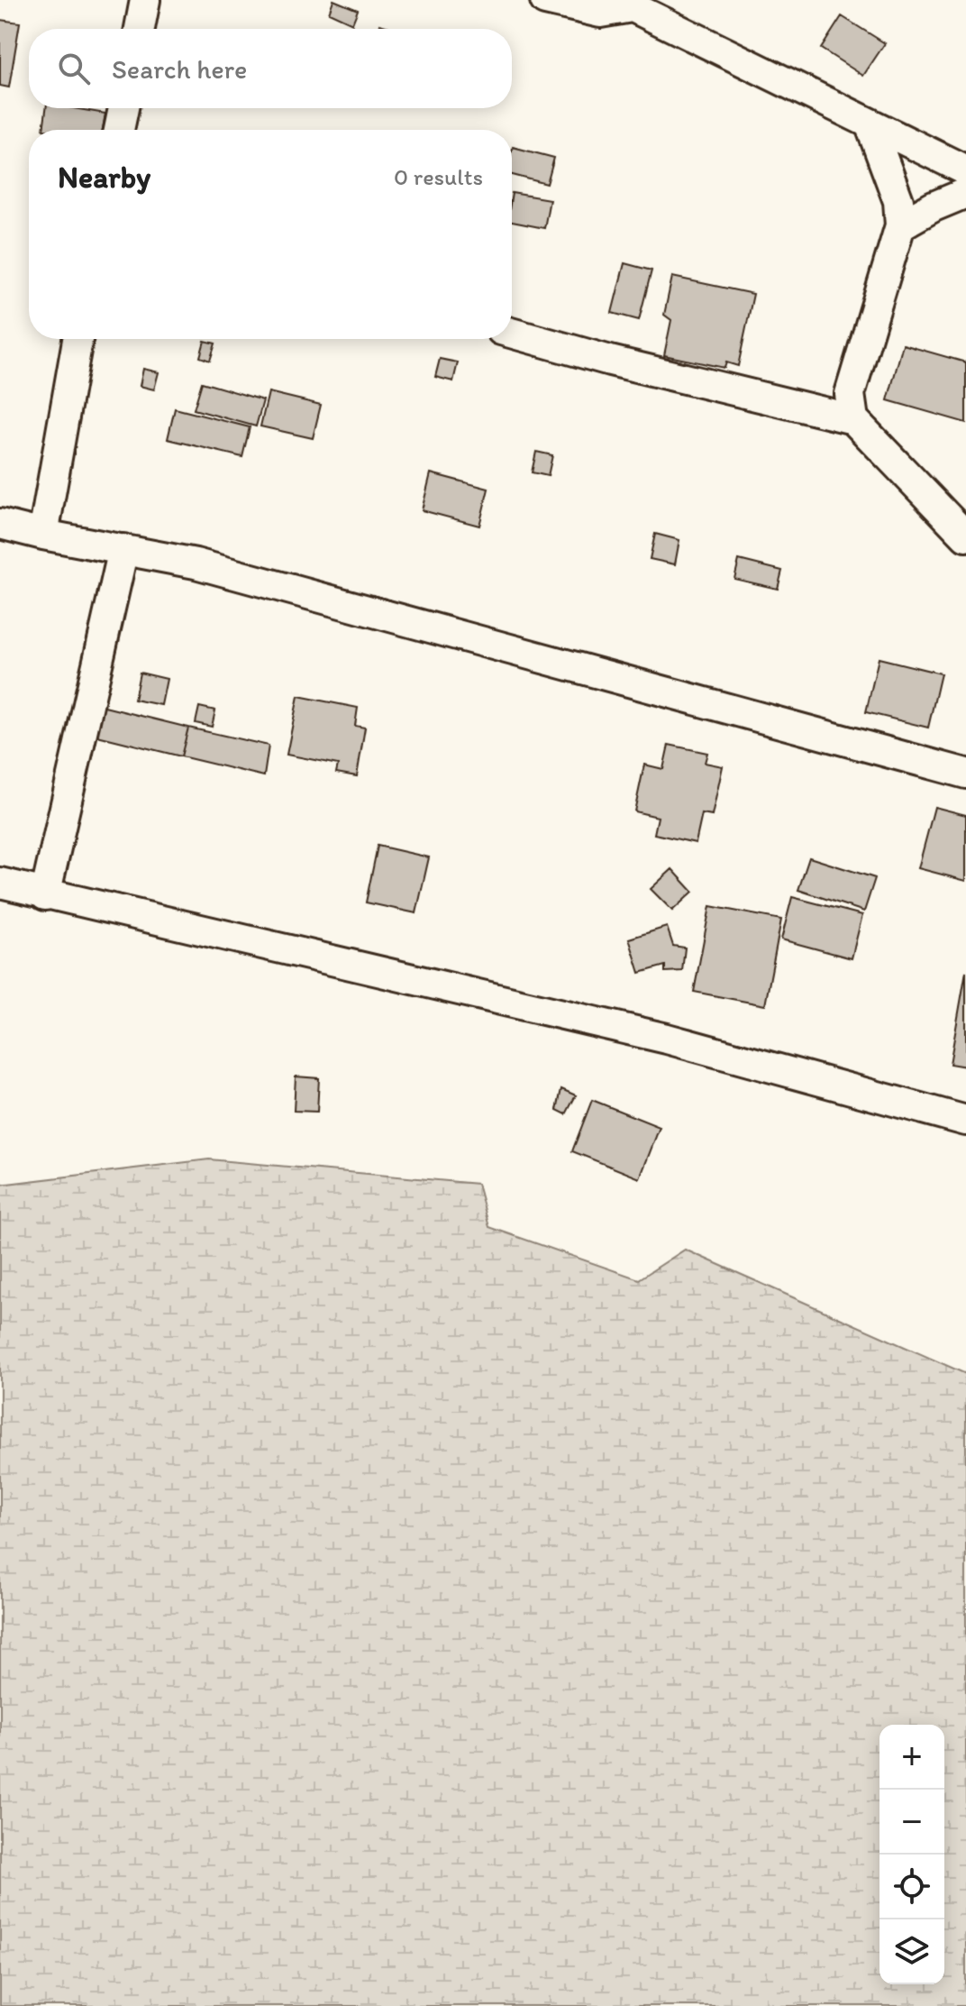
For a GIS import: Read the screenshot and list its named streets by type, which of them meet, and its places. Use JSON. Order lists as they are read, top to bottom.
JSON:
{
  "page": {
    "search": "Search here",
    "heading": ["Nearby", "0 results"],
    "map_buttons": ["+", "−"]
  }
}
